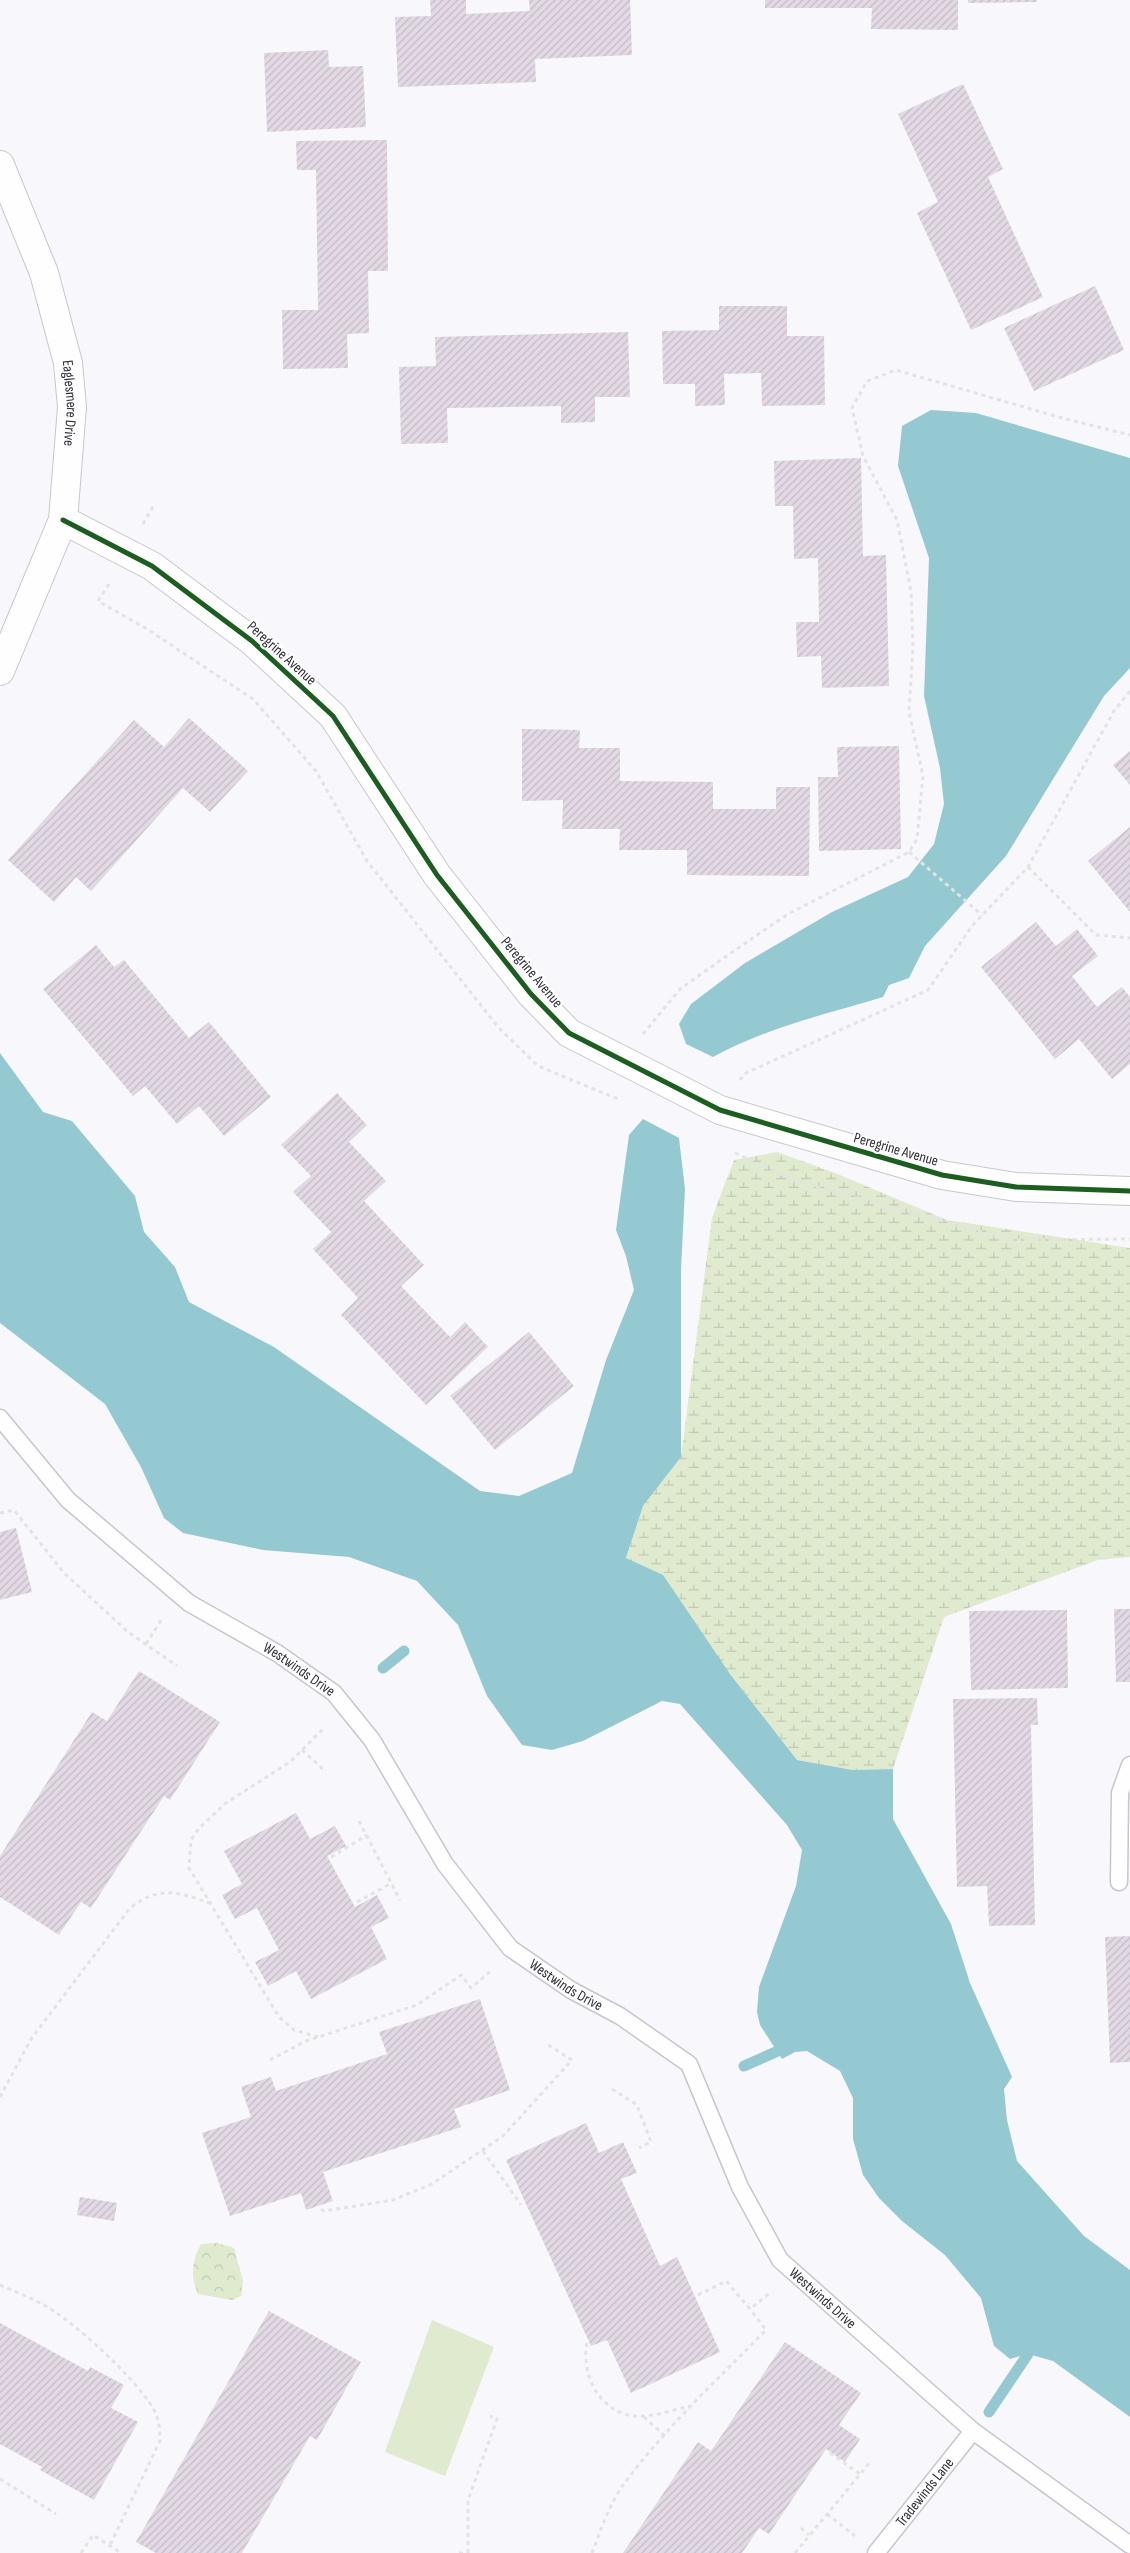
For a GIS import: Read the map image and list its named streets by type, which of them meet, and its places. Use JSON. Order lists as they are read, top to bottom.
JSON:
{
  "streets": {
    "street": ["Eaglesmere Drive", "Peregrine Avenue"],
    "lane": ["Westwinds Drive", "Tradewinds Lane"]
  },
  "crossings": [
    ["Eaglesmere Drive", "Peregrine Avenue"],
    ["Westwinds Drive", "Tradewinds Lane"]
  ]
}
